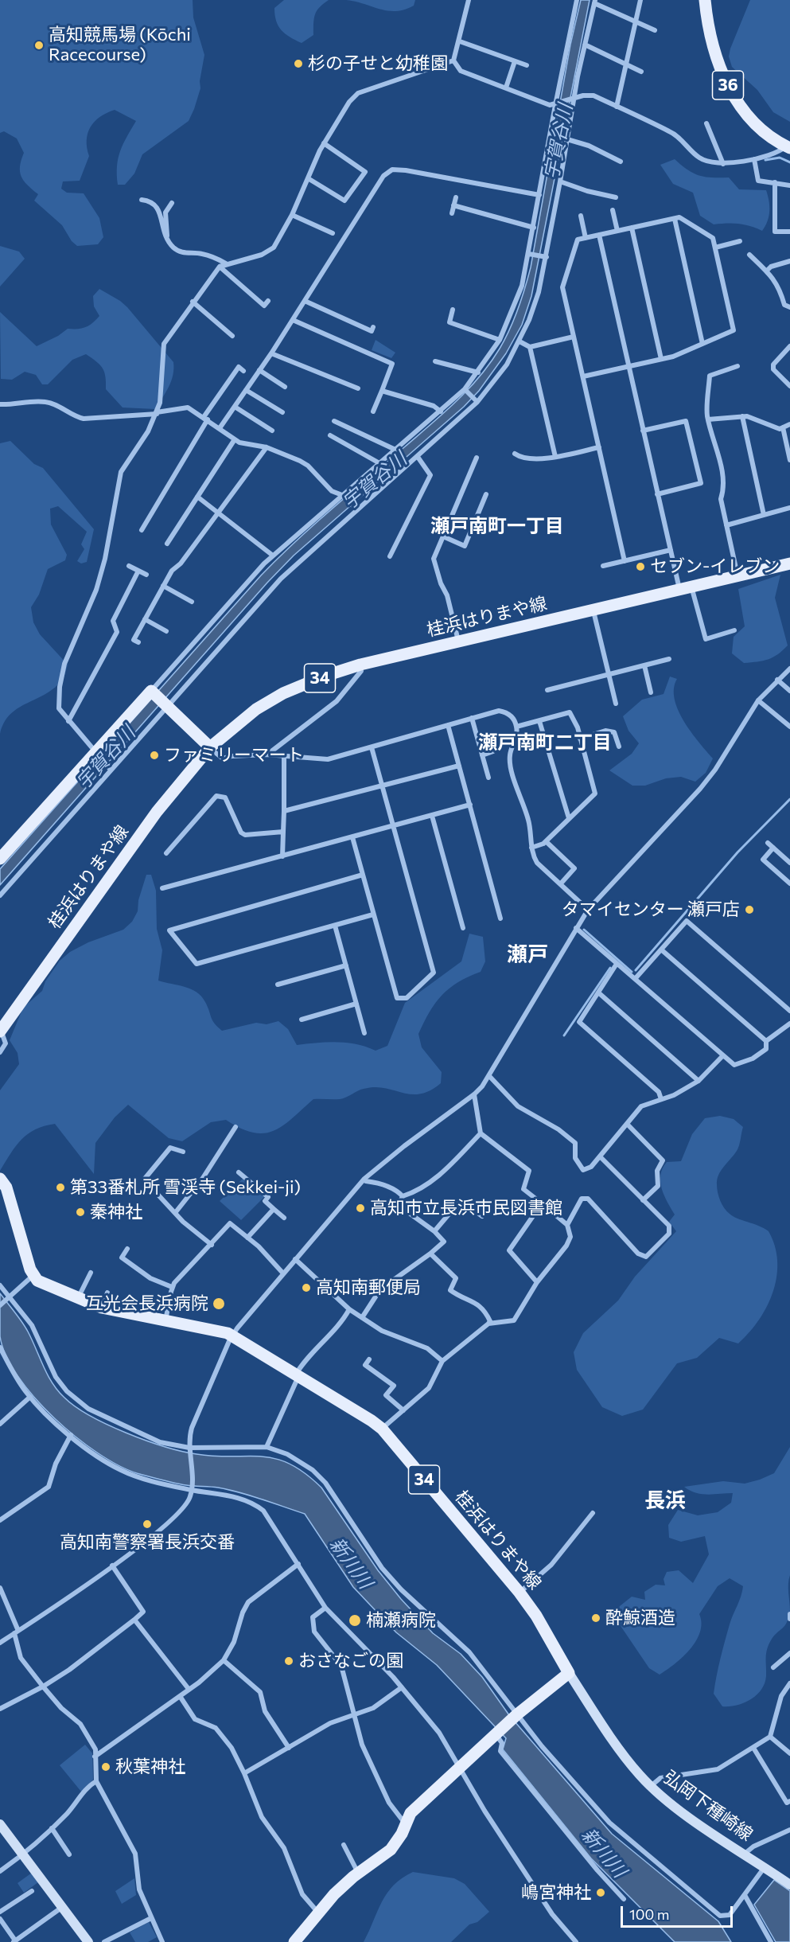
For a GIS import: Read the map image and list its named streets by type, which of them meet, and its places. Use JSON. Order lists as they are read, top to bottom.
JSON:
{
  "streets": {
    "main road": [
      "36",
      "桂浜はりまや線",
      "34",
      "弘岡下種崎線"
    ]
  },
  "crossings": [
    ["桂浜はりまや線", "弘岡下種崎線"]
  ],
  "districts": [
    "瀬戸南町一丁目",
    "瀬戸南町二丁目",
    "瀬戸",
    "長浜"
  ],
  "water": ["宇賀谷川", "新川川"],
  "places": [
    "高知競馬場 (Kōchi Racecourse)",
    "杉の子せと幼稚園",
    "セブン-イレブン",
    "ファミリーマート",
    "タマイセンター 瀬戸店",
    "第33番札所 雪渓寺 (Sekkei-ji)",
    "高知市立長浜市民図書館",
    "秦神社",
    "高知南郵便局",
    "互光会長浜病院",
    "高知南警察署長浜交番",
    "酔鯨酒造",
    "楠瀬病院",
    "おさなごの園",
    "秋葉神社",
    "嶋宮神社"
  ],
  "scale_bar": "100 m"
}
